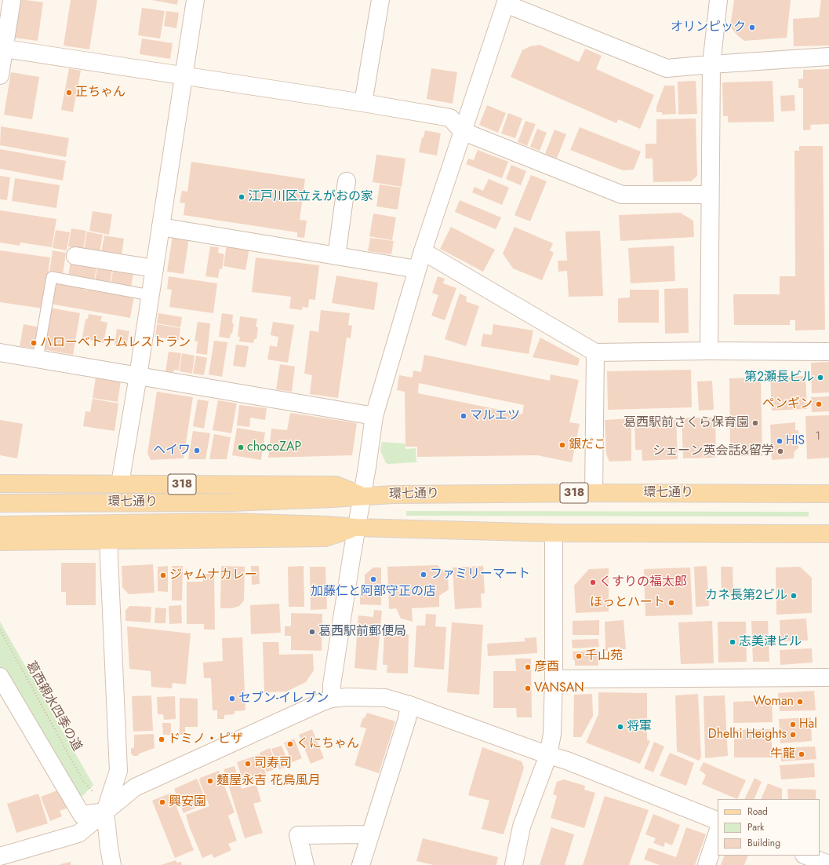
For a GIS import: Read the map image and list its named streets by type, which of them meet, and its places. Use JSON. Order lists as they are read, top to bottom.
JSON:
{
  "streets": {
    "main road": ["318", "環七通り"],
    "path": ["葛西親水四季の道"]
  },
  "crossings": [
    ["318", "環七通り"]
  ],
  "places": [
    "オリンピック",
    "正ちゃん",
    "江戸川区立えがおの家",
    "ハローベトナムレストラン",
    "第2瀬長ビル",
    "ペンギン",
    "マルエツ",
    "葛西駅前さくら保育園",
    "HIS",
    "銀だこ",
    "chocoZAP",
    "ヘイワ",
    "シェーン英会話&留学",
    "ファミリーマート",
    "ジャムナカレー",
    "加藤仁と阿部守正の店",
    "くすりの福太郎",
    "カネ長第2ビル",
    "ほっとハート",
    "葛西駅前郵便局",
    "志美津ビル",
    "千山苑",
    "彦酉",
    "VANSAN",
    "セブン-イレブン",
    "Woman",
    "Hal",
    "将軍",
    "Dhelhi Heights",
    "ドミノ・ピザ",
    "くにちゃん",
    "牛龍",
    "司寿司",
    "麺屋永吉 花鳥風月",
    "興安園"
  ],
  "house_numbers": ["1"],
  "legend": ["Road", "Park", "Building"]
}
